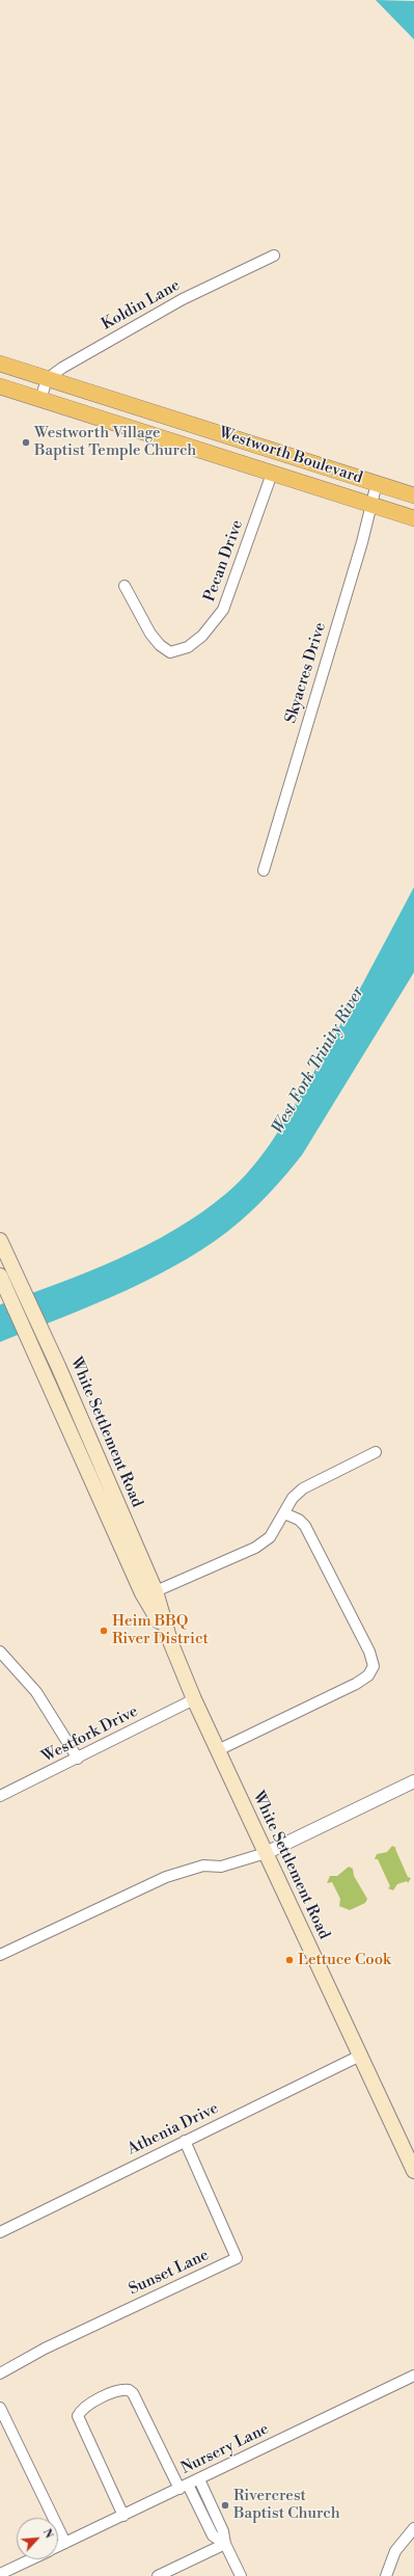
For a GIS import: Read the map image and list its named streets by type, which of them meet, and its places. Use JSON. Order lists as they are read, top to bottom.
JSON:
{
  "streets": {
    "main road": ["Westworth Boulevard", "White Settlement Road"],
    "street": [
      "Koldin Lane",
      "Pecan Drive",
      "Skyacres Drive",
      "Westfork Drive",
      "Athenia Drive",
      "Sunset Lane",
      "Nursery Lane"
    ]
  },
  "crossings": [
    ["Koldin Lane", "Westworth Boulevard"],
    ["Westworth Boulevard", "Pecan Drive"],
    ["Westworth Boulevard", "Skyacres Drive"],
    ["White Settlement Road", "Westfork Drive"],
    ["White Settlement Road", "Athenia Drive"],
    ["Athenia Drive", "Sunset Lane"]
  ],
  "water": ["West Fork Trinity River"],
  "places": [
    "Westworth Village Baptist Temple Church",
    "Heim BBQ River District",
    "Lettuce Cook",
    "Rivercrest Baptist Church"
  ],
  "north": "top right"
}
